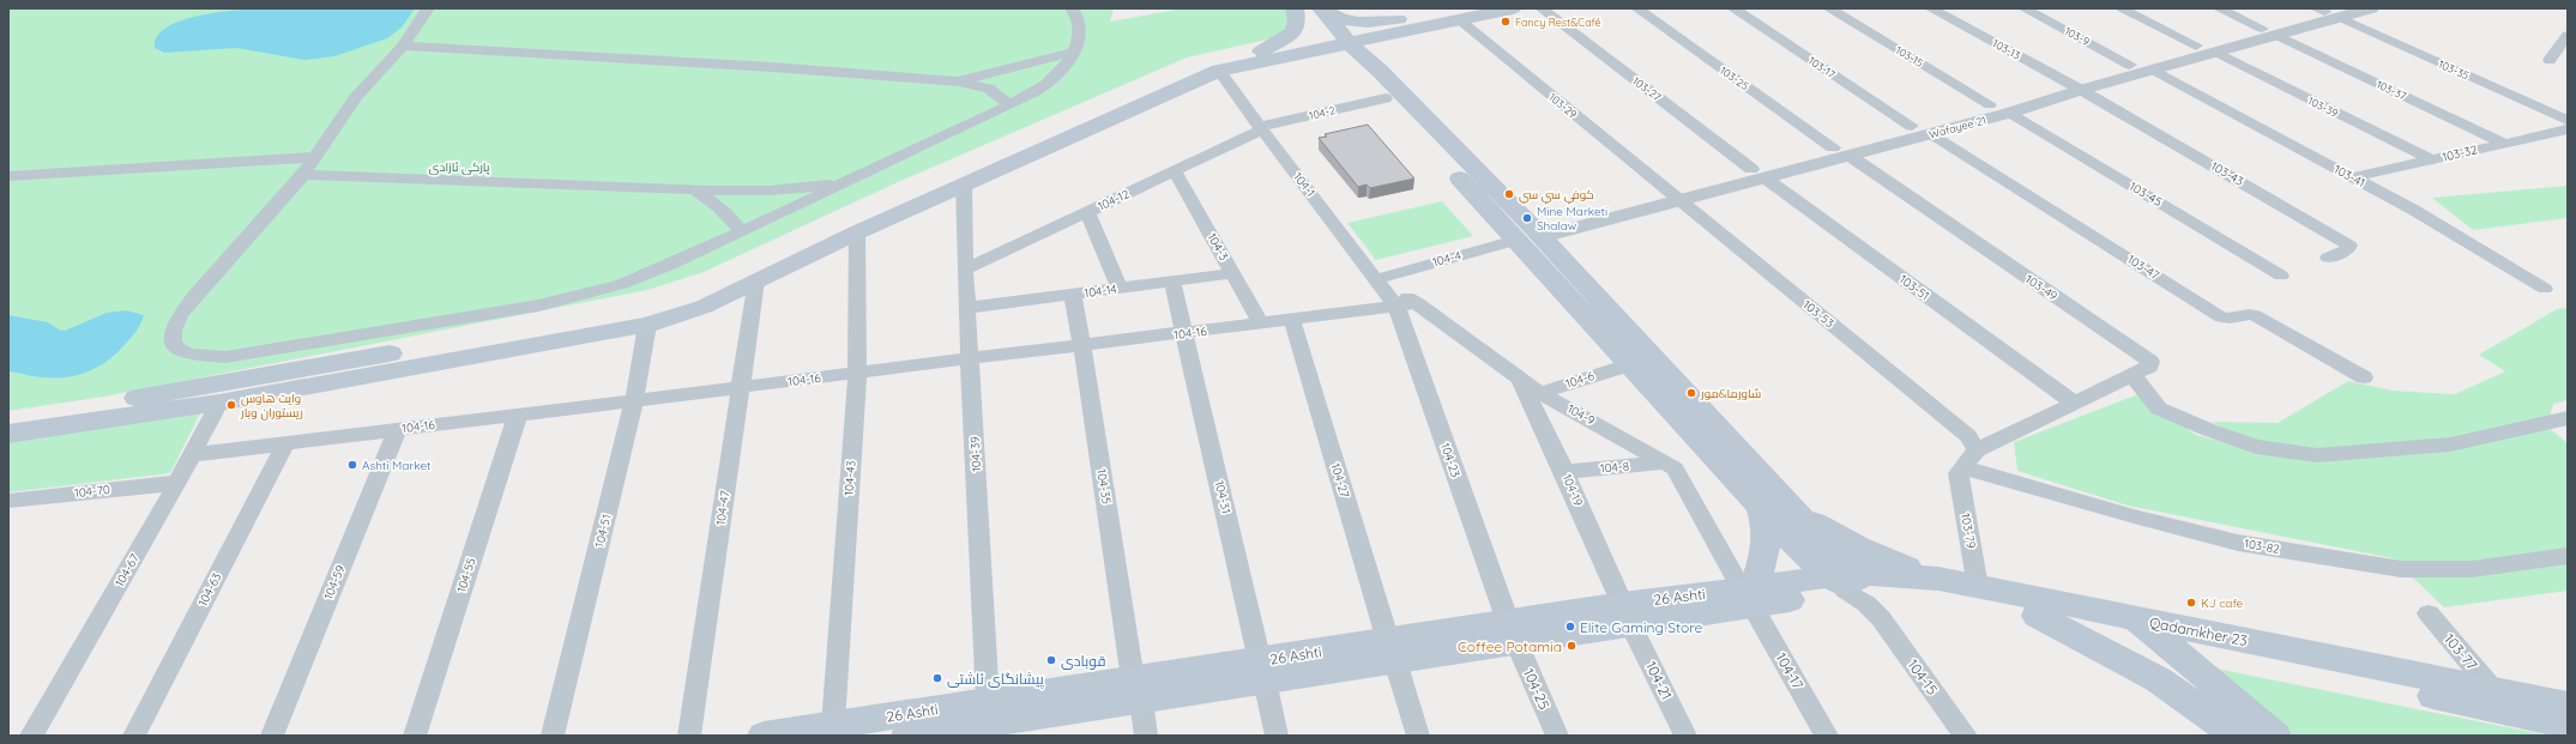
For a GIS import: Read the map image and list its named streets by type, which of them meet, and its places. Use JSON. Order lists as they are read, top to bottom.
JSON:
{
  "streets": {
    "main road": ["26 Ashti", "Qadamkher 23"],
    "street": [
      "103-9",
      "103-13",
      "103-15",
      "103-17",
      "103-35",
      "103-25",
      "103-27",
      "103-37",
      "103-29",
      "103-39",
      "104-2",
      "Wafayee 21",
      "103-32",
      "103-43",
      "103-41",
      "104-1",
      "103-45",
      "104-12",
      "104-3",
      "104-4",
      "103-47",
      "103-51",
      "103-49",
      "104-14",
      "103-53",
      "104-16",
      "104-6",
      "104-9",
      "104-39",
      "104-23",
      "104-8",
      "104-43",
      "104-27",
      "104-35",
      "104-19",
      "104-70",
      "104-31",
      "104-47",
      "104-51",
      "103-79",
      "103-82",
      "104-67",
      "104-55",
      "104-59",
      "104-63",
      "103-77",
      "104-17",
      "104-15",
      "104-21",
      "104-25"
    ]
  },
  "crossings": [
    ["103-9", "Wafayee 21"],
    ["103-13", "Wafayee 21"],
    ["103-13", "103-43"],
    ["103-15", "Wafayee 21"],
    ["103-17", "Wafayee 21"],
    ["103-35", "Wafayee 21"],
    ["103-25", "Wafayee 21"],
    ["103-27", "Wafayee 21"],
    ["103-27", "103-51"],
    ["103-37", "Wafayee 21"],
    ["103-37", "103-32"],
    ["103-29", "Wafayee 21"],
    ["103-29", "103-53"],
    ["103-39", "Wafayee 21"],
    ["103-39", "103-32"],
    ["104-2", "104-1"],
    ["104-2", "104-12"],
    ["Wafayee 21", "103-43"],
    ["Wafayee 21", "103-41"],
    ["Wafayee 21", "103-45"],
    ["Wafayee 21", "104-4"],
    ["Wafayee 21", "103-47"],
    ["Wafayee 21", "103-51"],
    ["Wafayee 21", "103-49"],
    ["Wafayee 21", "103-53"],
    ["103-32", "103-41"],
    ["104-1", "104-12"],
    ["104-1", "104-4"],
    ["104-1", "104-16"],
    ["104-1", "104-9"],
    ["104-1", "104-23"],
    ["104-12", "104-3"],
    ["104-12", "104-39"],
    ["104-3", "104-14"],
    ["104-3", "104-16"],
    ["104-4", "104-9"],
    ["103-51", "103-49"],
    ["103-49", "103-53"],
    ["103-49", "103-79"],
    ["103-49", "103-82"],
    ["104-14", "104-39"],
    ["104-14", "104-35"],
    ["104-14", "104-31"],
    ["103-53", "103-79"],
    ["103-53", "103-82"],
    ["104-16", "104-9"],
    ["104-16", "104-39"],
    ["104-16", "104-23"],
    ["104-16", "104-43"],
    ["104-16", "104-27"],
    ["104-16", "104-35"],
    ["104-16", "104-31"],
    ["104-16", "104-47"],
    ["104-16", "104-51"],
    ["104-16", "104-67"],
    ["104-16", "104-55"],
    ["104-16", "104-59"],
    ["104-16", "104-63"],
    ["104-6", "104-9"],
    ["104-6", "104-19"],
    ["104-9", "104-8"],
    ["104-9", "104-19"],
    ["104-9", "26 Ashti"],
    ["104-9", "104-17"],
    ["104-39", "26 Ashti"],
    ["104-23", "26 Ashti"],
    ["104-23", "104-25"],
    ["104-8", "104-19"],
    ["104-43", "26 Ashti"],
    ["104-27", "26 Ashti"],
    ["104-35", "26 Ashti"],
    ["104-19", "26 Ashti"],
    ["104-19", "104-21"],
    ["104-70", "104-67"],
    ["104-31", "26 Ashti"],
    ["103-79", "103-82"],
    ["103-79", "Qadamkher 23"],
    ["26 Ashti", "Qadamkher 23"],
    ["26 Ashti", "104-17"],
    ["26 Ashti", "104-15"],
    ["26 Ashti", "104-21"],
    ["26 Ashti", "104-25"],
    ["Qadamkher 23", "103-77"],
    ["Qadamkher 23", "104-15"]
  ],
  "parks": ["پارکی ئازادی"],
  "places": [
    "Fancy Rest&Café",
    "كوفي سي سي",
    "Mine Marketi Shalaw",
    "شاورما&مور",
    "وايت هاوس ريستوران وبار",
    "Ashti Market",
    "KJ cafe",
    "Elite Gaming Store",
    "Coffee Potamia",
    "قوبادی",
    "پیشانگای ئاشتی"
  ]
}
